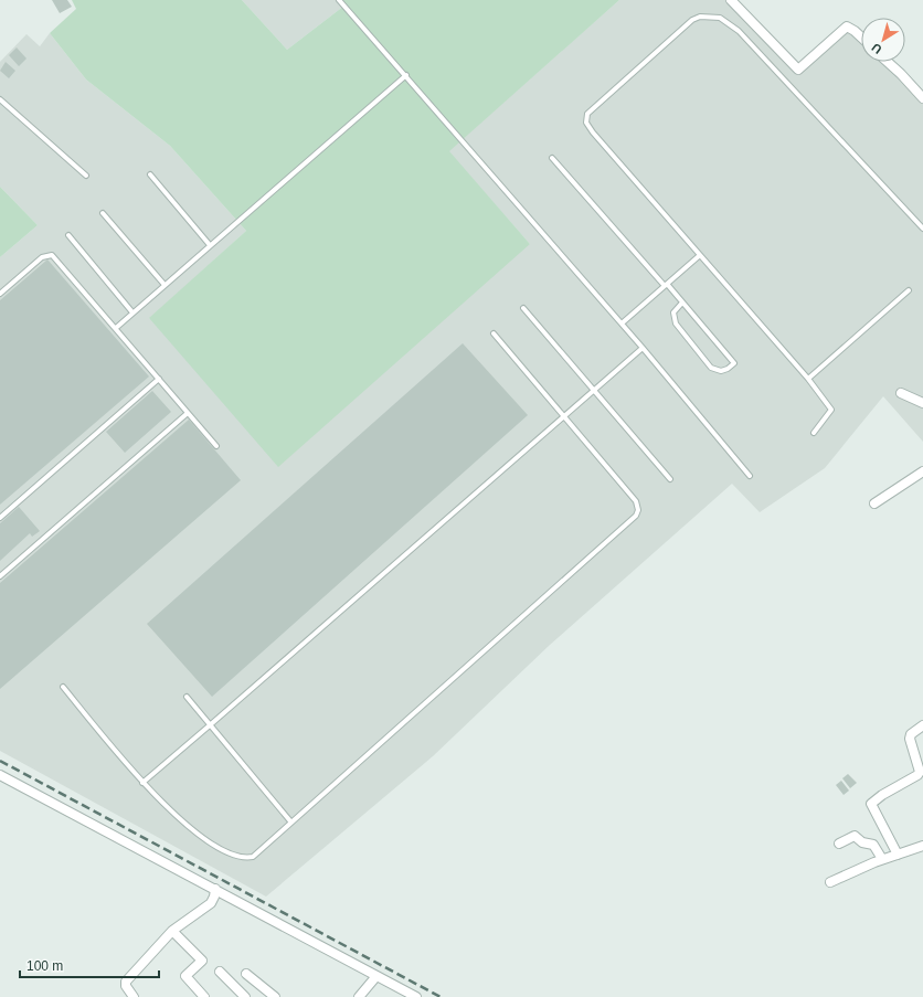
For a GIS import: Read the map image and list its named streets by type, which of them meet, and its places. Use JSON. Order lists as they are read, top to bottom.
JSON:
{
  "scale_bar": "100 m",
  "north": "bottom left"
}
